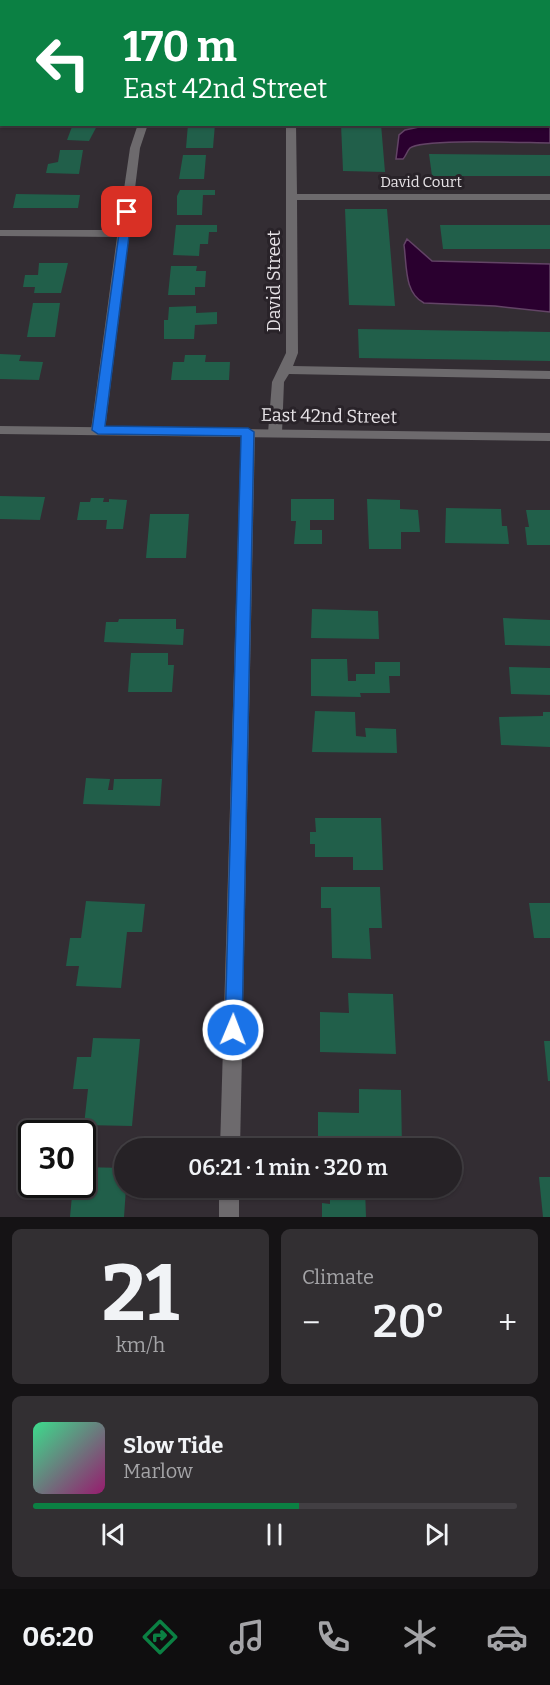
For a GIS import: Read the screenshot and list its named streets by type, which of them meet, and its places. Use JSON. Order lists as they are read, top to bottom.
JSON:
{
  "streets": {
    "street": ["David Court", "David Street", "East 42nd Street"]
  },
  "crossings": [
    ["David Court", "David Street"],
    ["David Street", "East 42nd Street"]
  ],
  "page": {
    "turn": ["170 m", "East 42nd Street"],
    "limit": "30",
    "trip": "06:21 · 1 min · 320 m",
    "tile": [
      ["21", "km/h"],
      "Climate"
    ],
    "heat": ["−", "20°", "+"],
    "song": ["Slow Tide", "Marlow"],
    "tabs": "06:20"
  }
}
